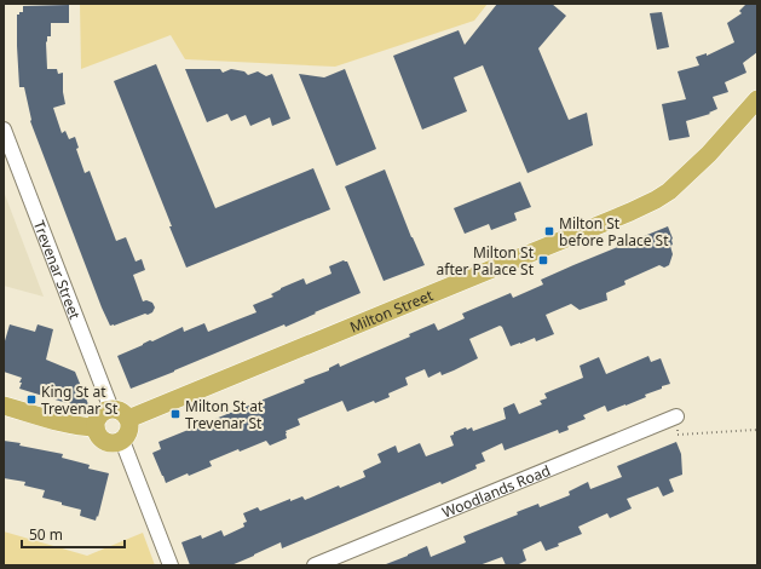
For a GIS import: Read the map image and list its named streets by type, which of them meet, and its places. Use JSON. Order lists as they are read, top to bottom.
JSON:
{
  "streets": {
    "main road": ["Milton Street"],
    "street": ["Trevenar Street", "Woodlands Road"]
  },
  "crossings": [
    ["Trevenar Street", "Milton Street"]
  ],
  "places": {
    "transit": [
      "Milton St before Palace St",
      "Milton St after Palace St",
      "King St at Trevenar St",
      "Milton St at Trevenar St"
    ]
  },
  "scale_bar": "50 m"
}
